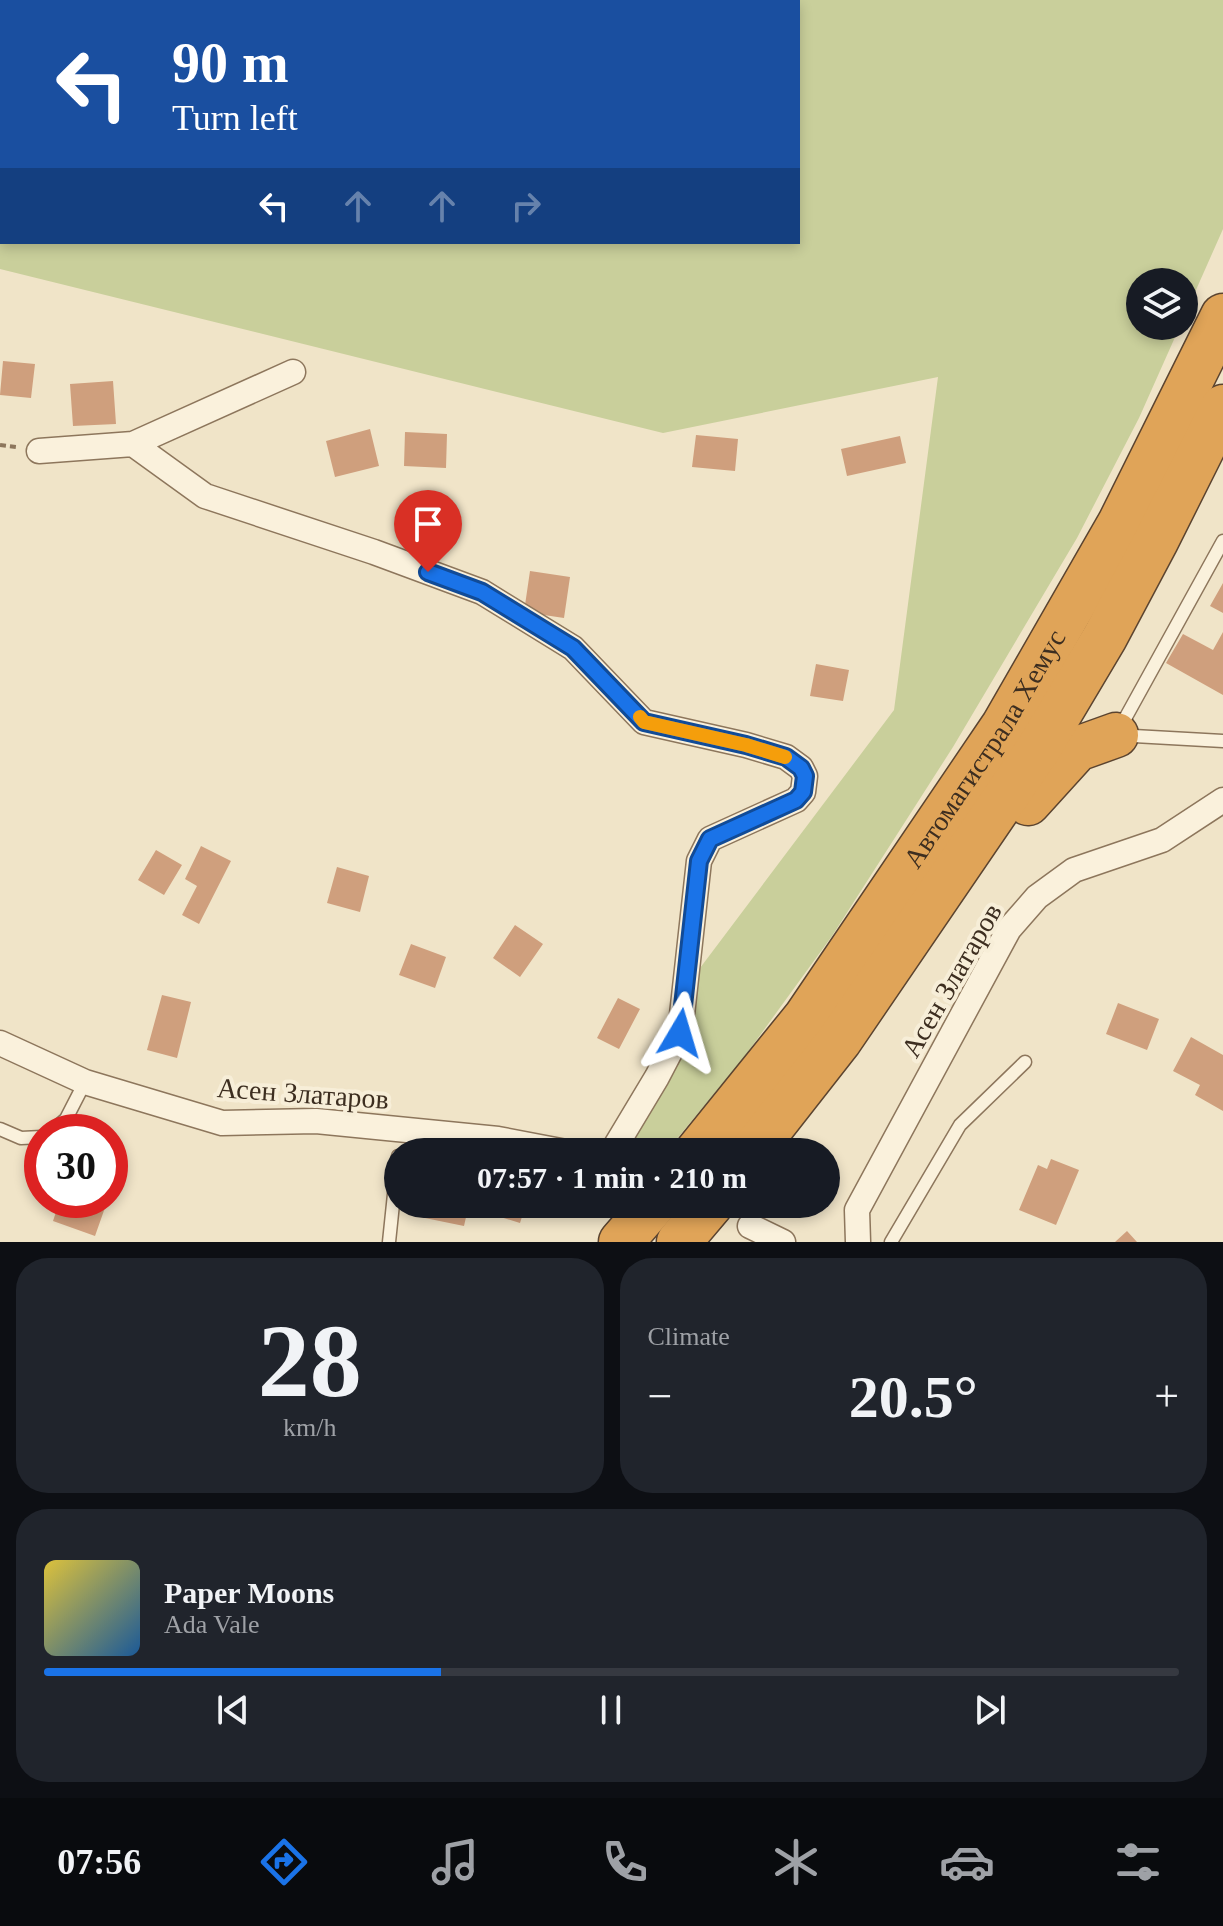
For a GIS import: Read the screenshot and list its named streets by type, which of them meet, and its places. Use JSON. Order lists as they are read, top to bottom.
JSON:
{
  "streets": {
    "highway": ["Автомагистрала Хемус"],
    "street": ["Асен Златаров"]
  },
  "page": {
    "turn": ["90 m", "Turn left"],
    "limit": "30",
    "trip": "07:57 · 1 min · 210 m",
    "tile": [
      ["28", "km/h"],
      "Climate"
    ],
    "heat": ["−", "20.5°", "+"],
    "song": ["Paper Moons", "Ada Vale"],
    "tabs": "07:56"
  }
}
